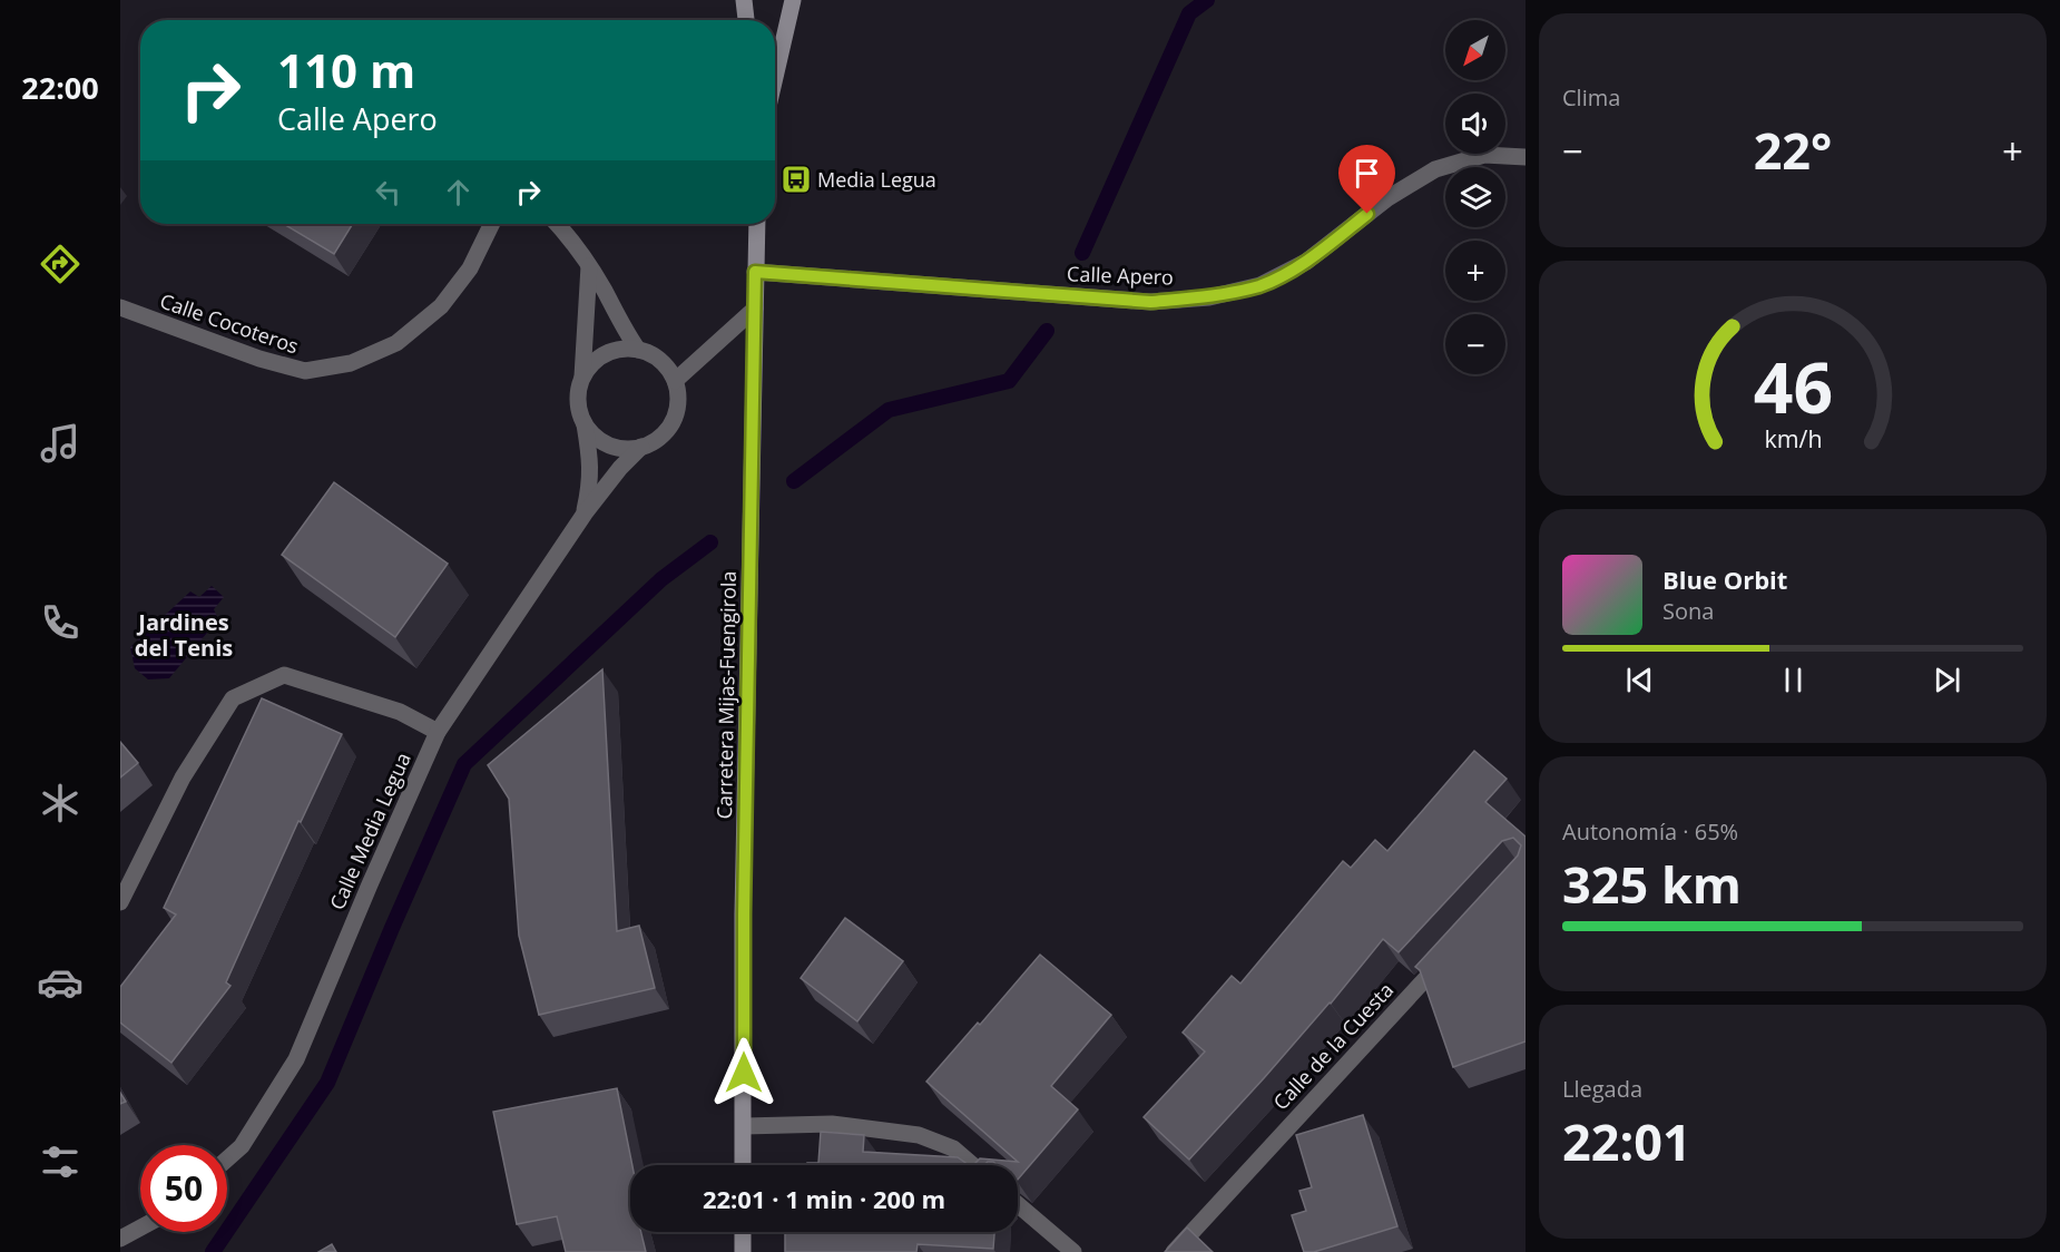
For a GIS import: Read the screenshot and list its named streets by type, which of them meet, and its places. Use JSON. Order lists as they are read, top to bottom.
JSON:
{
  "streets": {
    "main road": ["Carretera Mijas-Fuengirola"],
    "street": [
      "Calle Apero",
      "Calle Cocoteros",
      "Calle Media Legua",
      "Calle de la Cuesta"
    ]
  },
  "crossings": [
    ["Calle Apero", "Carretera Mijas-Fuengirola"]
  ],
  "districts": ["Jardines del Tenis"],
  "places": {
    "bus stop": ["Media Legua"]
  },
  "north": "bottom left",
  "page": {
    "tabs": "22:00",
    "tile": [
      "Clima",
      ["Autonomía · 65%", "325 km"],
      ["Llegada", "22:01"]
    ],
    "map_buttons": ["+", "−"],
    "turn": ["110 m", "Calle Apero"],
    "heat": ["−", "22°", "+"],
    "song": ["Blue Orbit", "Sona"],
    "limit": "50",
    "trip": "22:01 · 1 min · 200 m",
    "gauge": ["46", "km/h"]
  }
}
